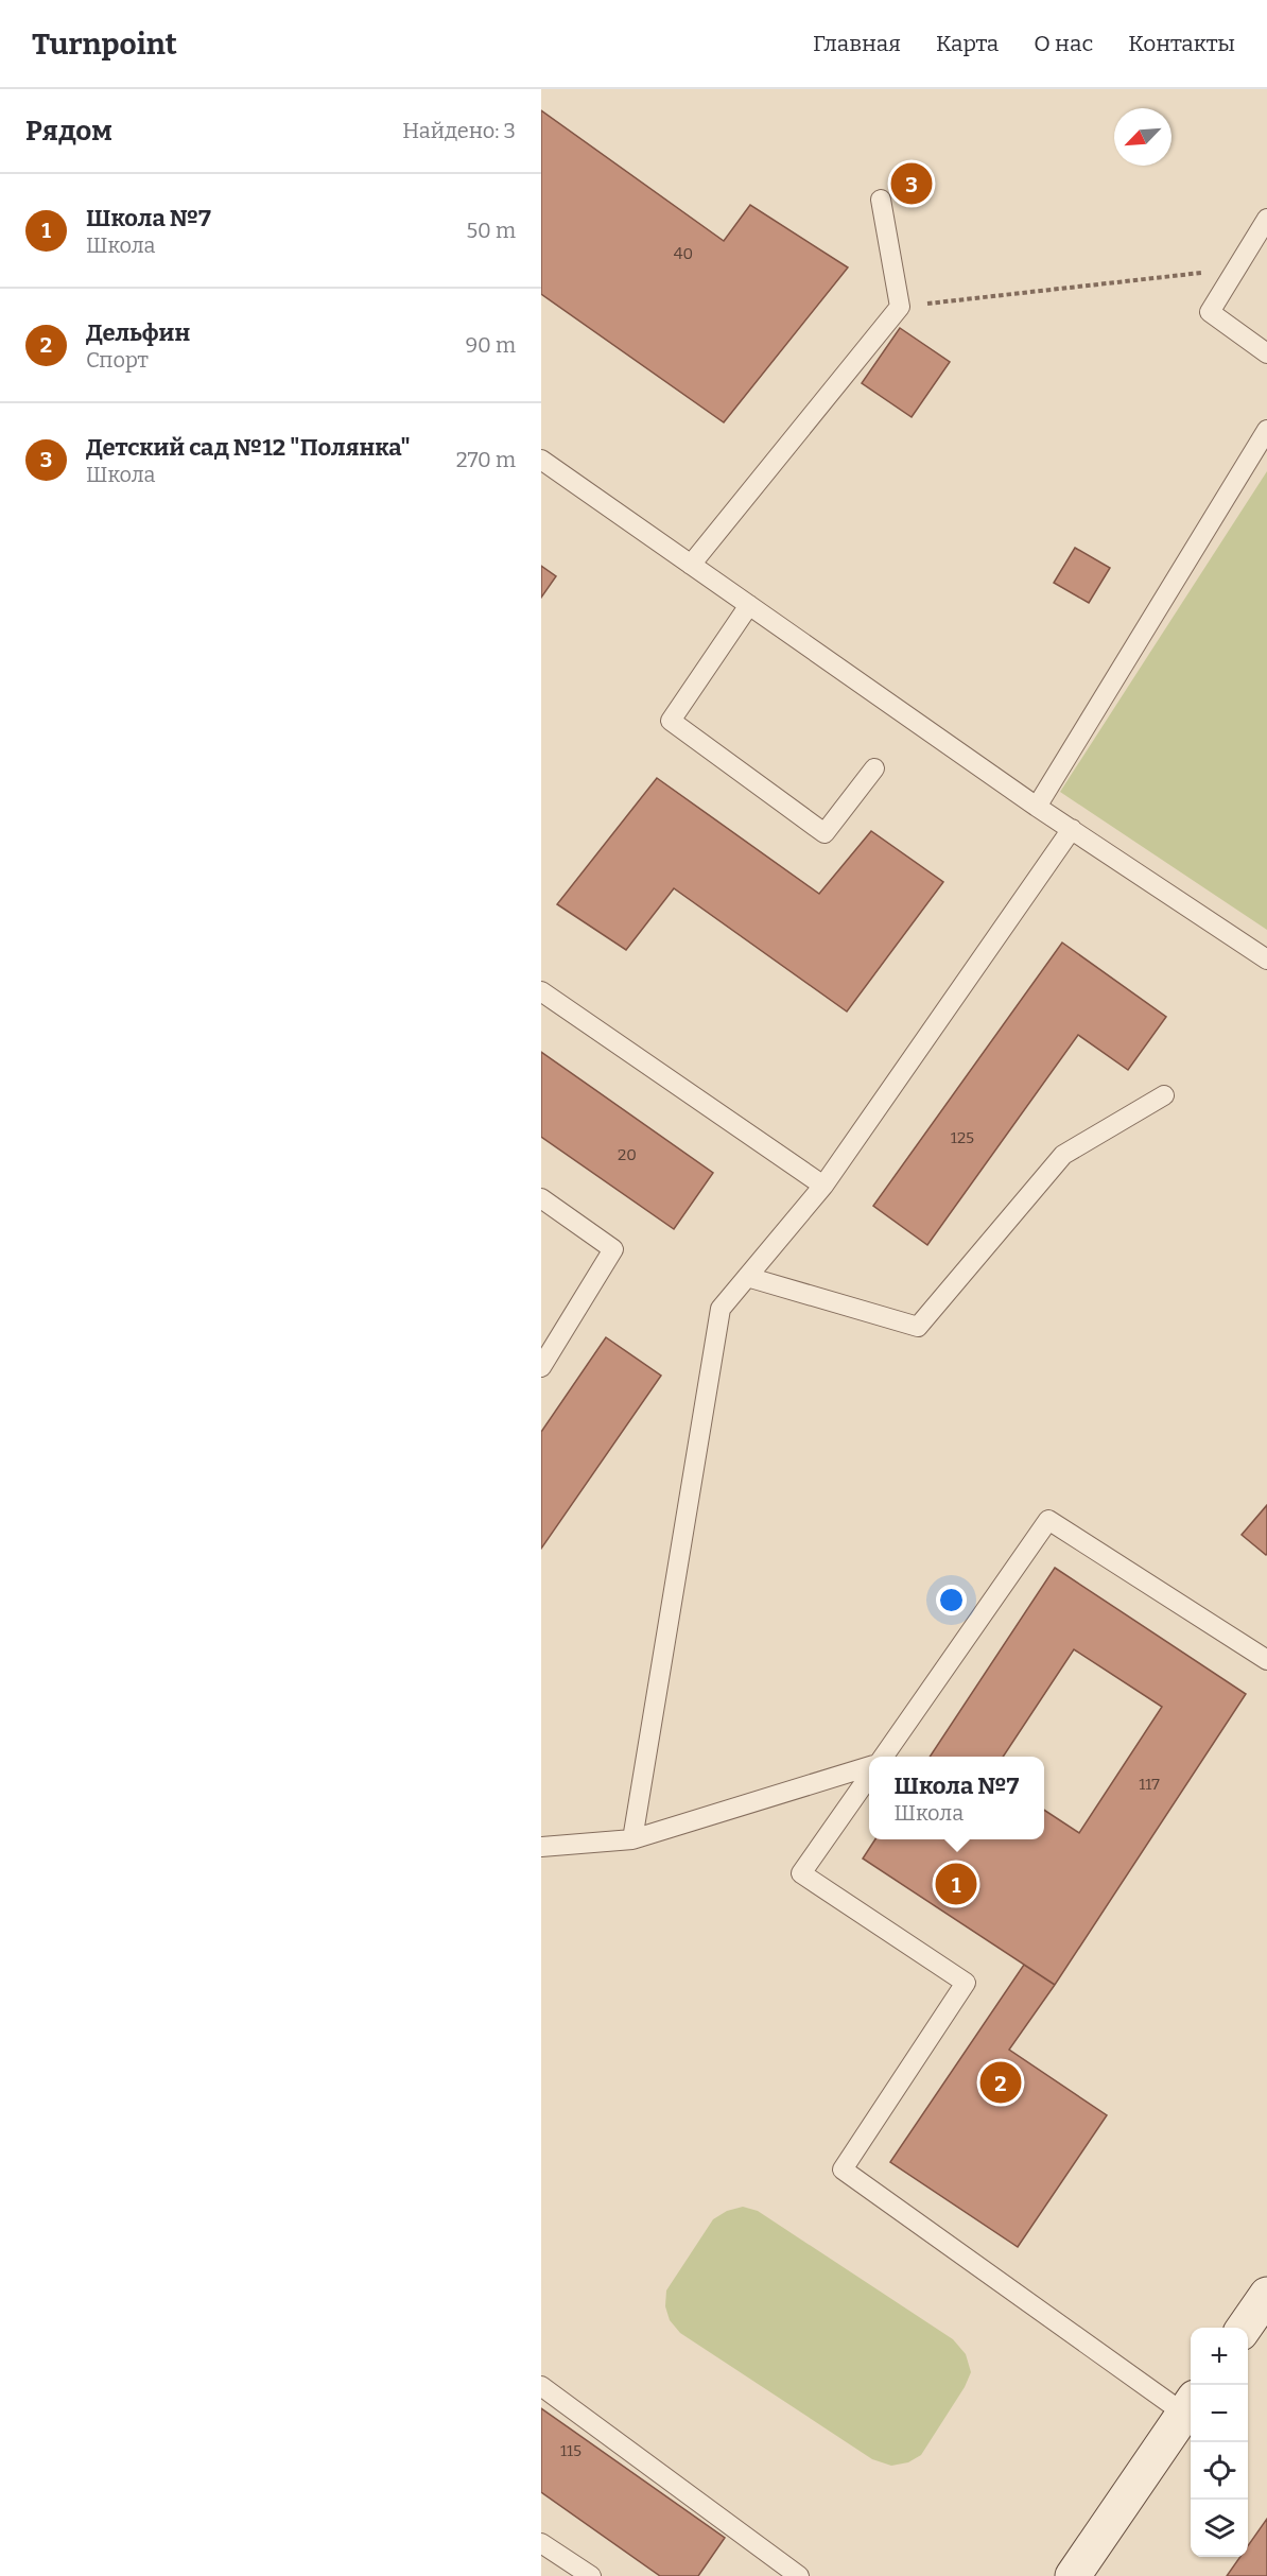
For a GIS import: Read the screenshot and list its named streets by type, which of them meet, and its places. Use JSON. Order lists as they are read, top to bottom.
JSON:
{
  "house_numbers": [
    "40",
    "125",
    "20",
    "117",
    "115"
  ],
  "north": "bottom left",
  "page": {
    "header": "Turnpoint",
    "nav": [
      "Главная",
      "Карта",
      "О нас",
      "Контакты"
    ],
    "heading": ["Рядом", "Найдено: 3"],
    "pins": ["3", "1", "2"],
    "list": [
      {
        "mark": "1",
        "name": "Школа №7",
        "note": "Школа",
        "value": "50 m"
      },
      {
        "mark": "2",
        "name": "Дельфин",
        "note": "Спорт",
        "value": "90 m"
      },
      {
        "mark": "3",
        "name": "Детский сад №12 \"Полянка\"",
        "note": "Школа",
        "value": "270 m"
      }
    ],
    "popup": ["Школа №7", "Школа"],
    "map_buttons": ["+", "−"]
  }
}
